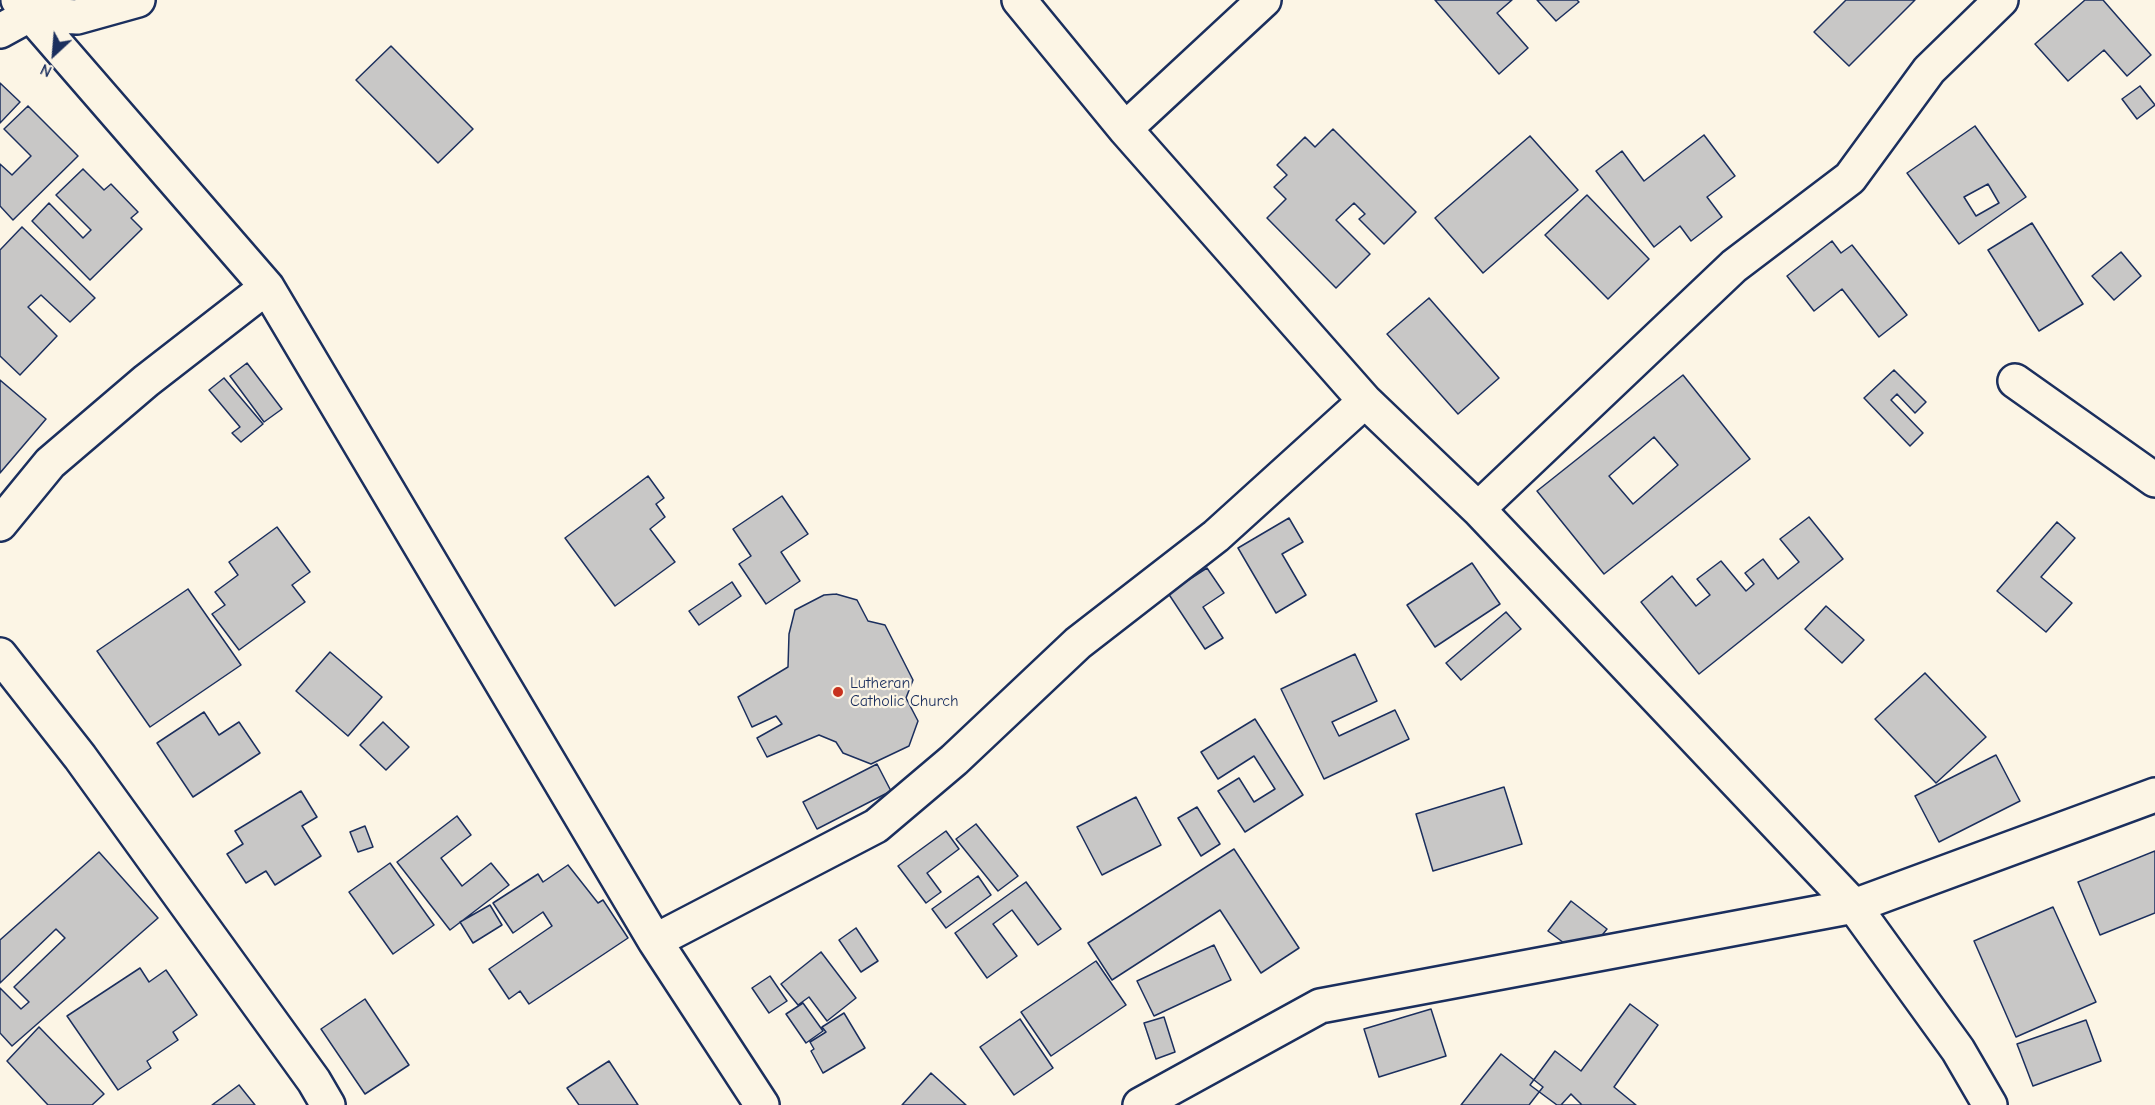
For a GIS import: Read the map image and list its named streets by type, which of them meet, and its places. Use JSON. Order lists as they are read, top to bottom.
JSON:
{
  "places": ["Lutheran Catholic Church"],
  "north": "bottom left"
}
